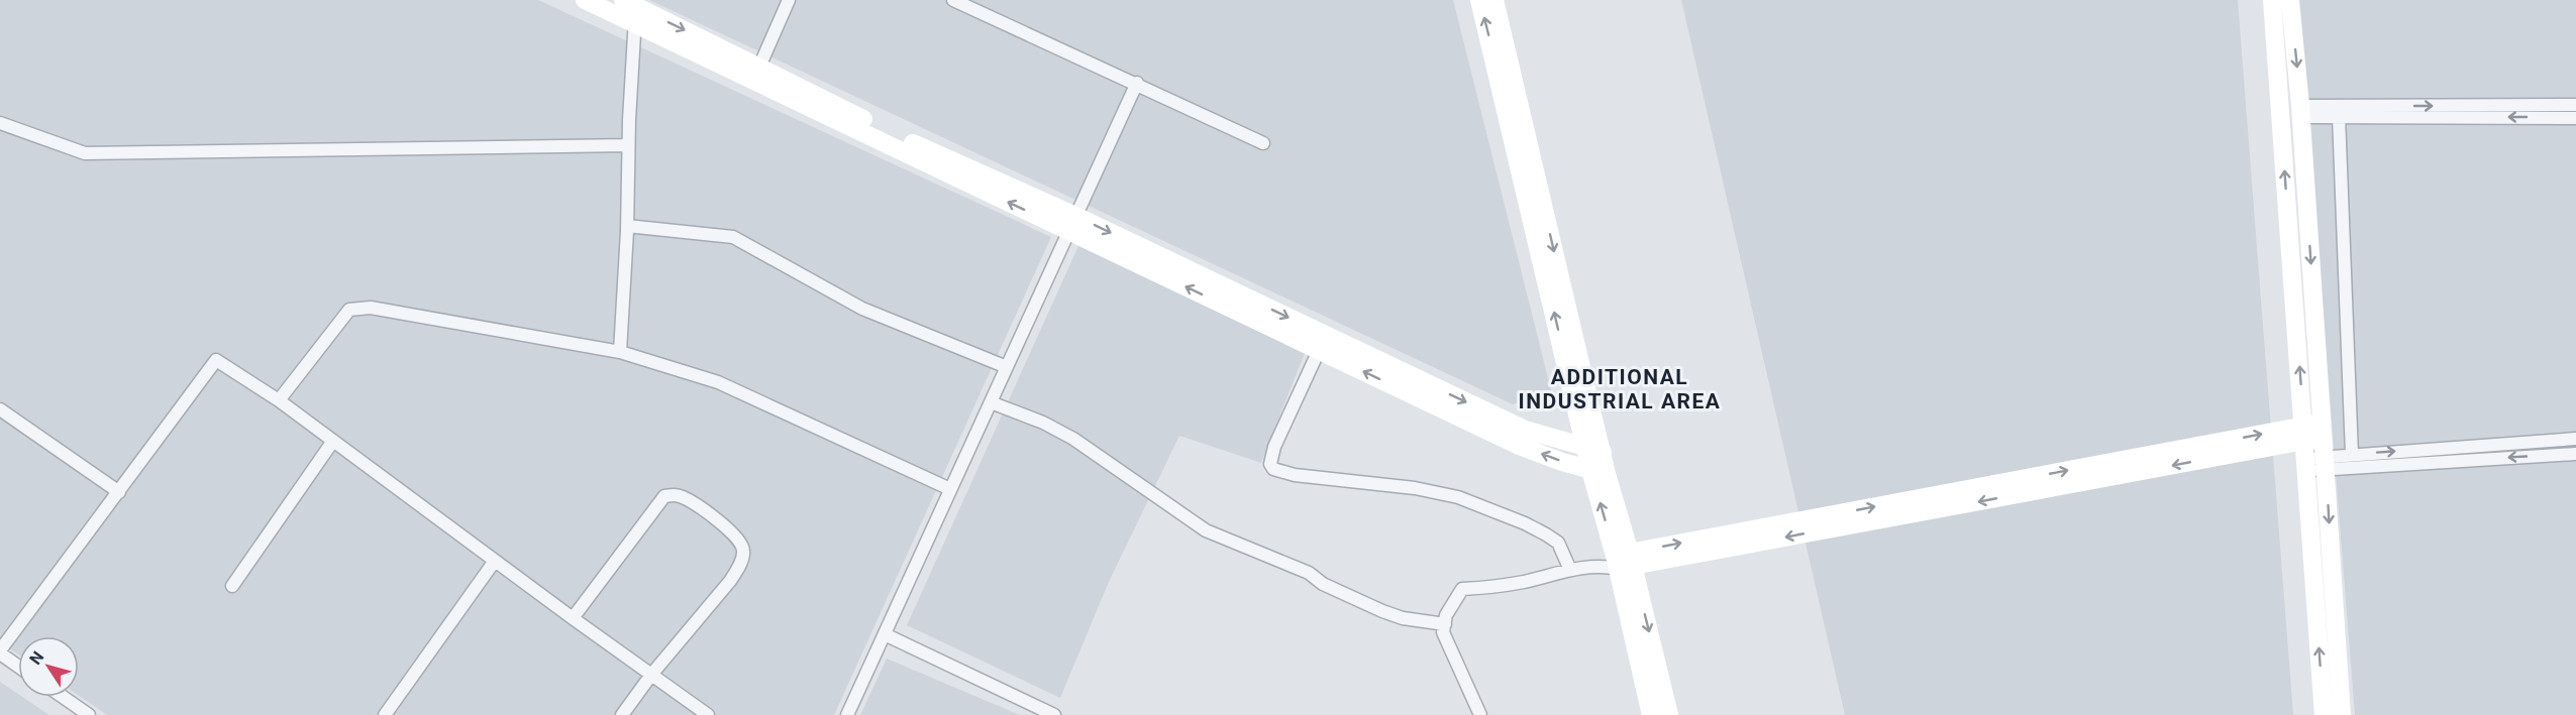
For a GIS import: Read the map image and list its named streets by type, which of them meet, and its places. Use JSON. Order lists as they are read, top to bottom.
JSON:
{
  "districts": ["ADDITIONAL INDUSTRIAL AREA"],
  "north": "top left"
}
